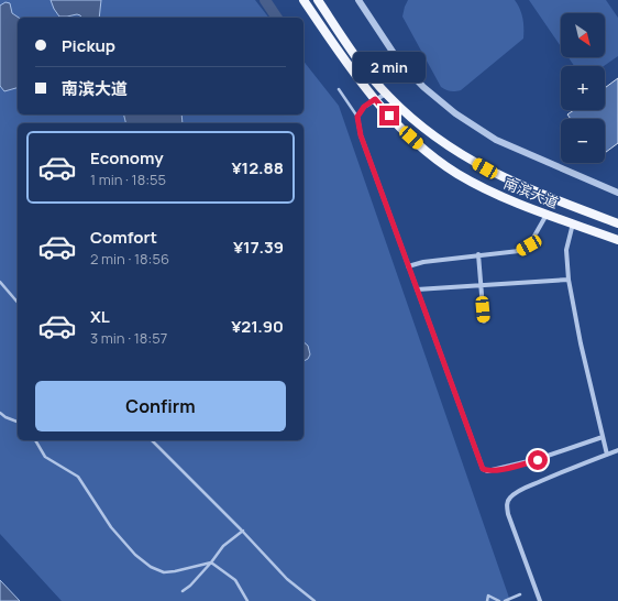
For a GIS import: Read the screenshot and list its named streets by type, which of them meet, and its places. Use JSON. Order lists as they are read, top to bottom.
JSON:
{
  "streets": {
    "main road": ["南滨大道"]
  },
  "north": "bottom right",
  "page": {
    "map_buttons": ["+", "−"],
    "banner": ["Pickup", "南滨大道"],
    "bubble": "2 min",
    "list": [
      {
        "name": "Economy",
        "note": "1 min · 18:55",
        "value": "¥12.88"
      },
      {
        "name": "Comfort",
        "note": "2 min · 18:56",
        "value": "¥17.39"
      },
      {
        "name": "XL",
        "note": "3 min · 18:57",
        "value": "¥21.90"
      }
    ],
    "buttons": "Confirm"
  }
}
